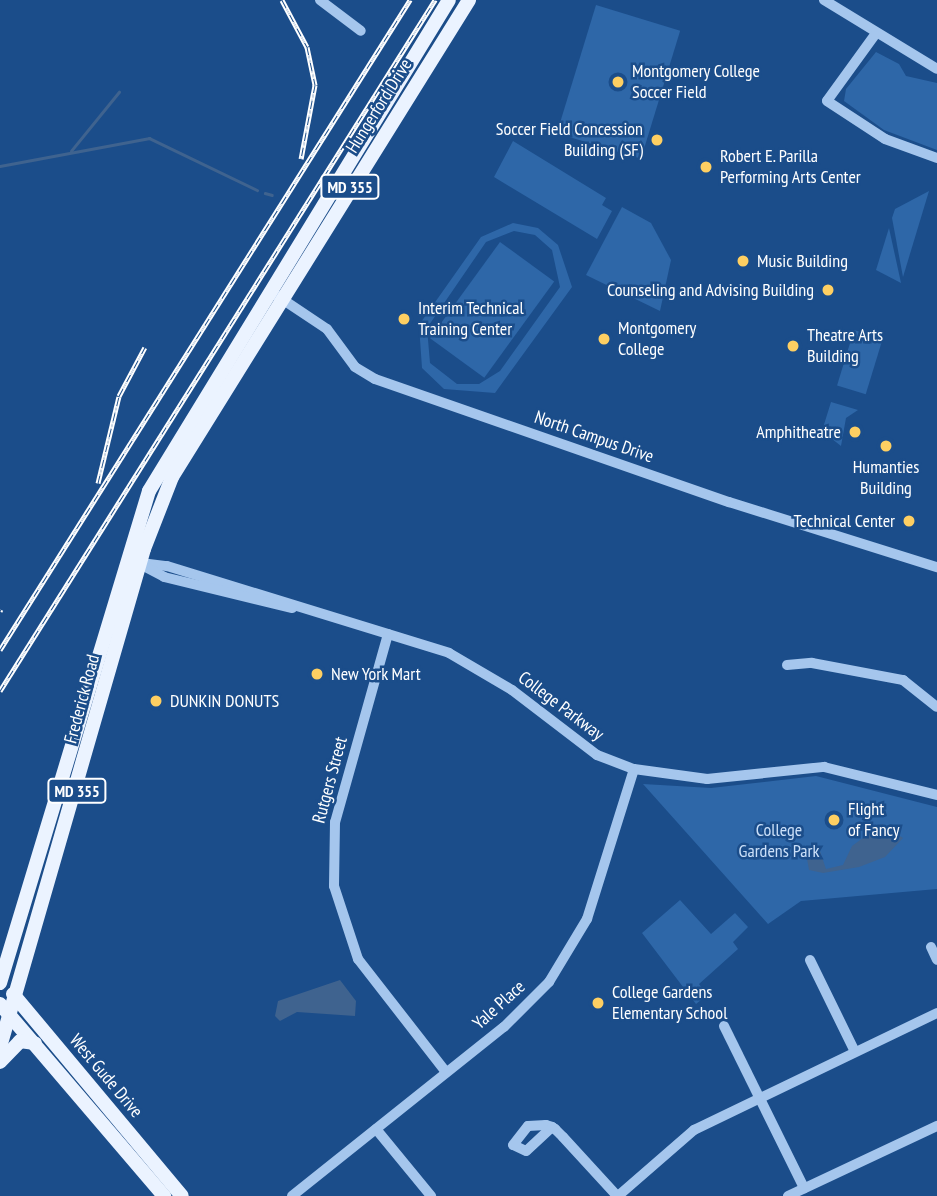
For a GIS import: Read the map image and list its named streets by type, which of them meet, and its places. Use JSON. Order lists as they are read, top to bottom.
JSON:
{
  "streets": {
    "main road": [
      "Hungerford Drive",
      "MD 355",
      "Frederick Road",
      "West Gude Drive"
    ],
    "street": [
      "North Campus Drive",
      "College Parkway",
      "Rutgers Street",
      "Yale Place"
    ]
  },
  "crossings": [
    ["Hungerford Drive", "North Campus Drive"],
    ["Hungerford Drive", "Frederick Road"],
    ["Frederick Road", "College Parkway"],
    ["Frederick Road", "West Gude Drive"],
    ["College Parkway", "Rutgers Street"],
    ["College Parkway", "Yale Place"],
    ["Rutgers Street", "Yale Place"]
  ],
  "parks": ["College Gardens Park"],
  "places": [
    "Montgomery College Soccer Field",
    "Soccer Field Concession Building (SF)",
    "Robert E. Parilla Performing Arts Center",
    "Music Building",
    "Counseling and Advising Building",
    "Interim Technical Training Center",
    "Montgomery College",
    "Theatre Arts Building",
    "Amphitheatre",
    "Humanties Building",
    "Technical Center",
    "New York Mart",
    "DUNKIN DONUTS",
    "Flight of Fancy",
    "College Gardens Elementary School"
  ]
}
